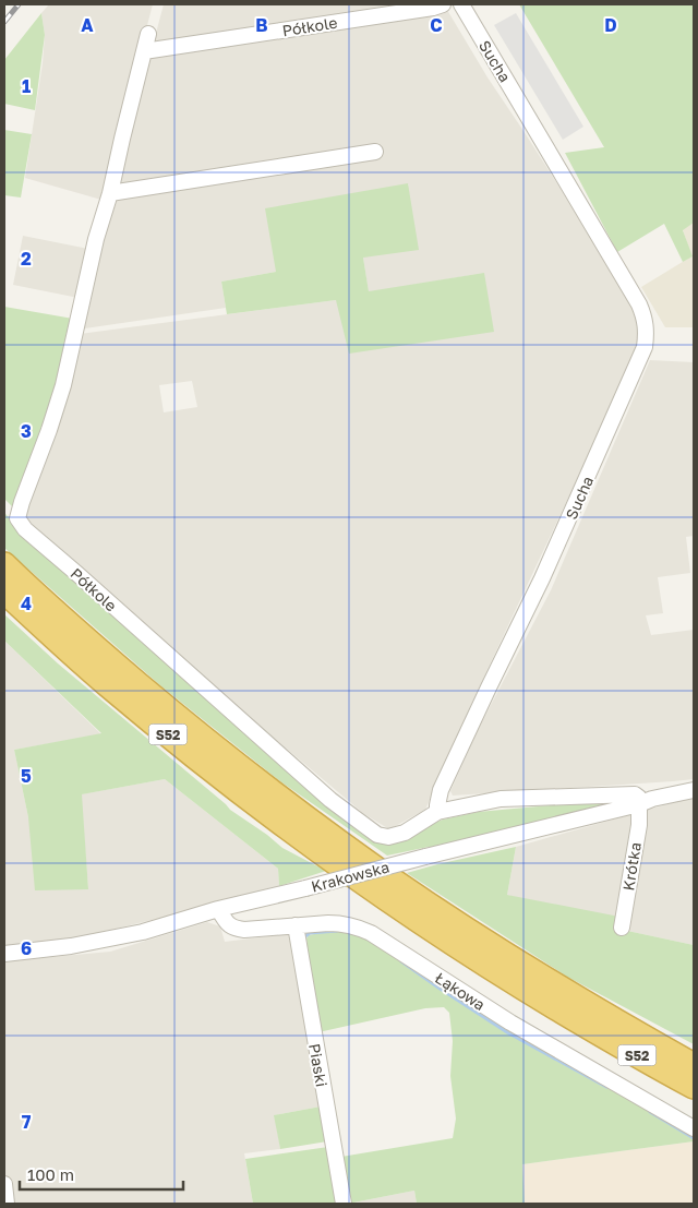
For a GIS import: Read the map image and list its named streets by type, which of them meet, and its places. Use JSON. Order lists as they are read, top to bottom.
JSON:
{
  "streets": {
    "highway": ["S52"],
    "street": [
      "Półkole",
      "Sucha",
      "Krótka",
      "Krakowska",
      "Łąkowa",
      "Piaski"
    ]
  },
  "crossings": [
    ["Półkole", "Sucha"],
    ["Krótka", "Krakowska"],
    ["Krakowska", "Łąkowa"],
    ["Łąkowa", "Piaski"]
  ],
  "scale_bar": "100 m",
  "grid": {
    "columns": [
      "A",
      "B",
      "C",
      "D"
    ],
    "rows": [
      "1",
      "2",
      "3",
      "4",
      "5",
      "6",
      "7"
    ]
  }
}
